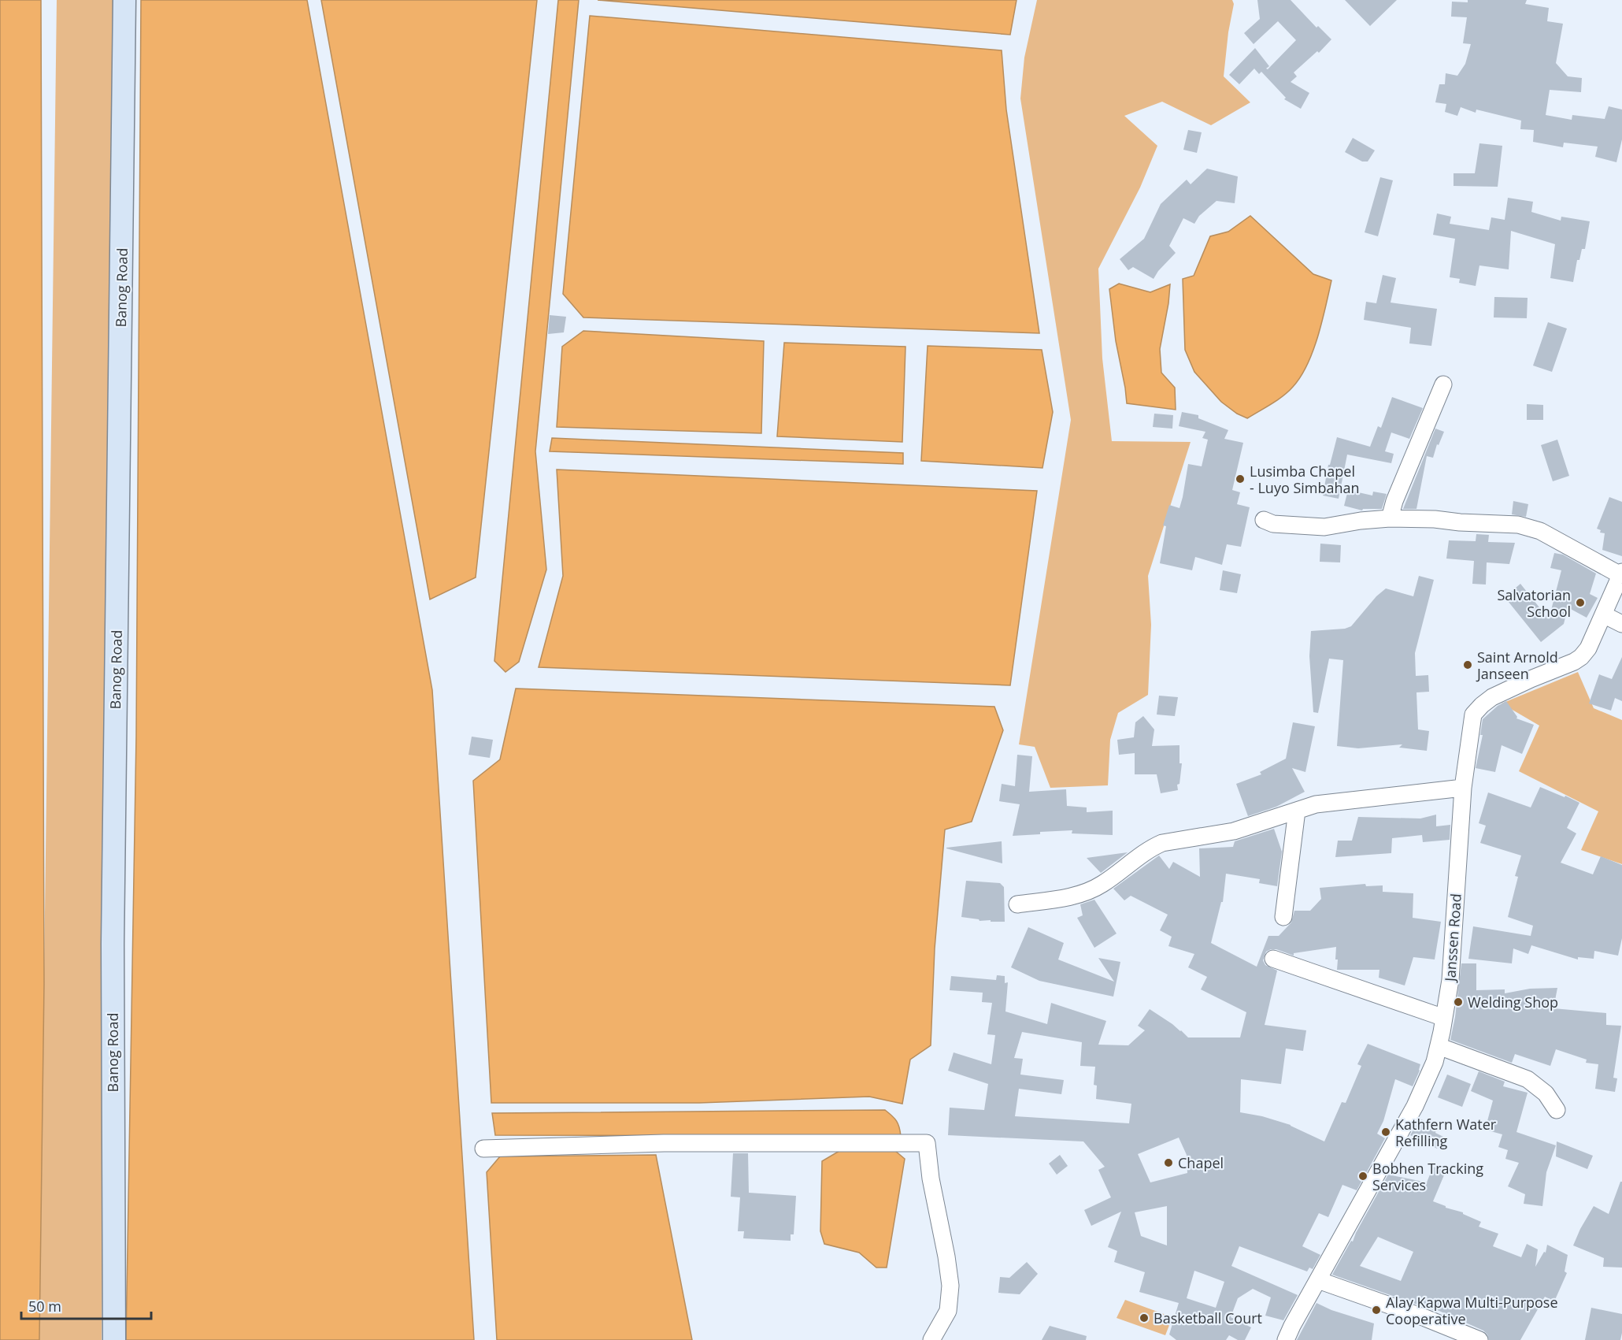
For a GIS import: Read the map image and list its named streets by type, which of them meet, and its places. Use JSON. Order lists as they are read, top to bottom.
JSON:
{
  "streets": {
    "street": ["Banog Road", "Janssen Road"]
  },
  "places": [
    "Lusimba Chapel - Luyo Simbahan",
    "Salvatorian School",
    "Saint Arnold Janseen",
    "Welding Shop",
    "Kathfern Water Refilling",
    "Chapel",
    "Bobhen Tracking Services",
    "Alay Kapwa Multi-Purpose Cooperative",
    "Basketball Court"
  ],
  "scale_bar": "50 m"
}
